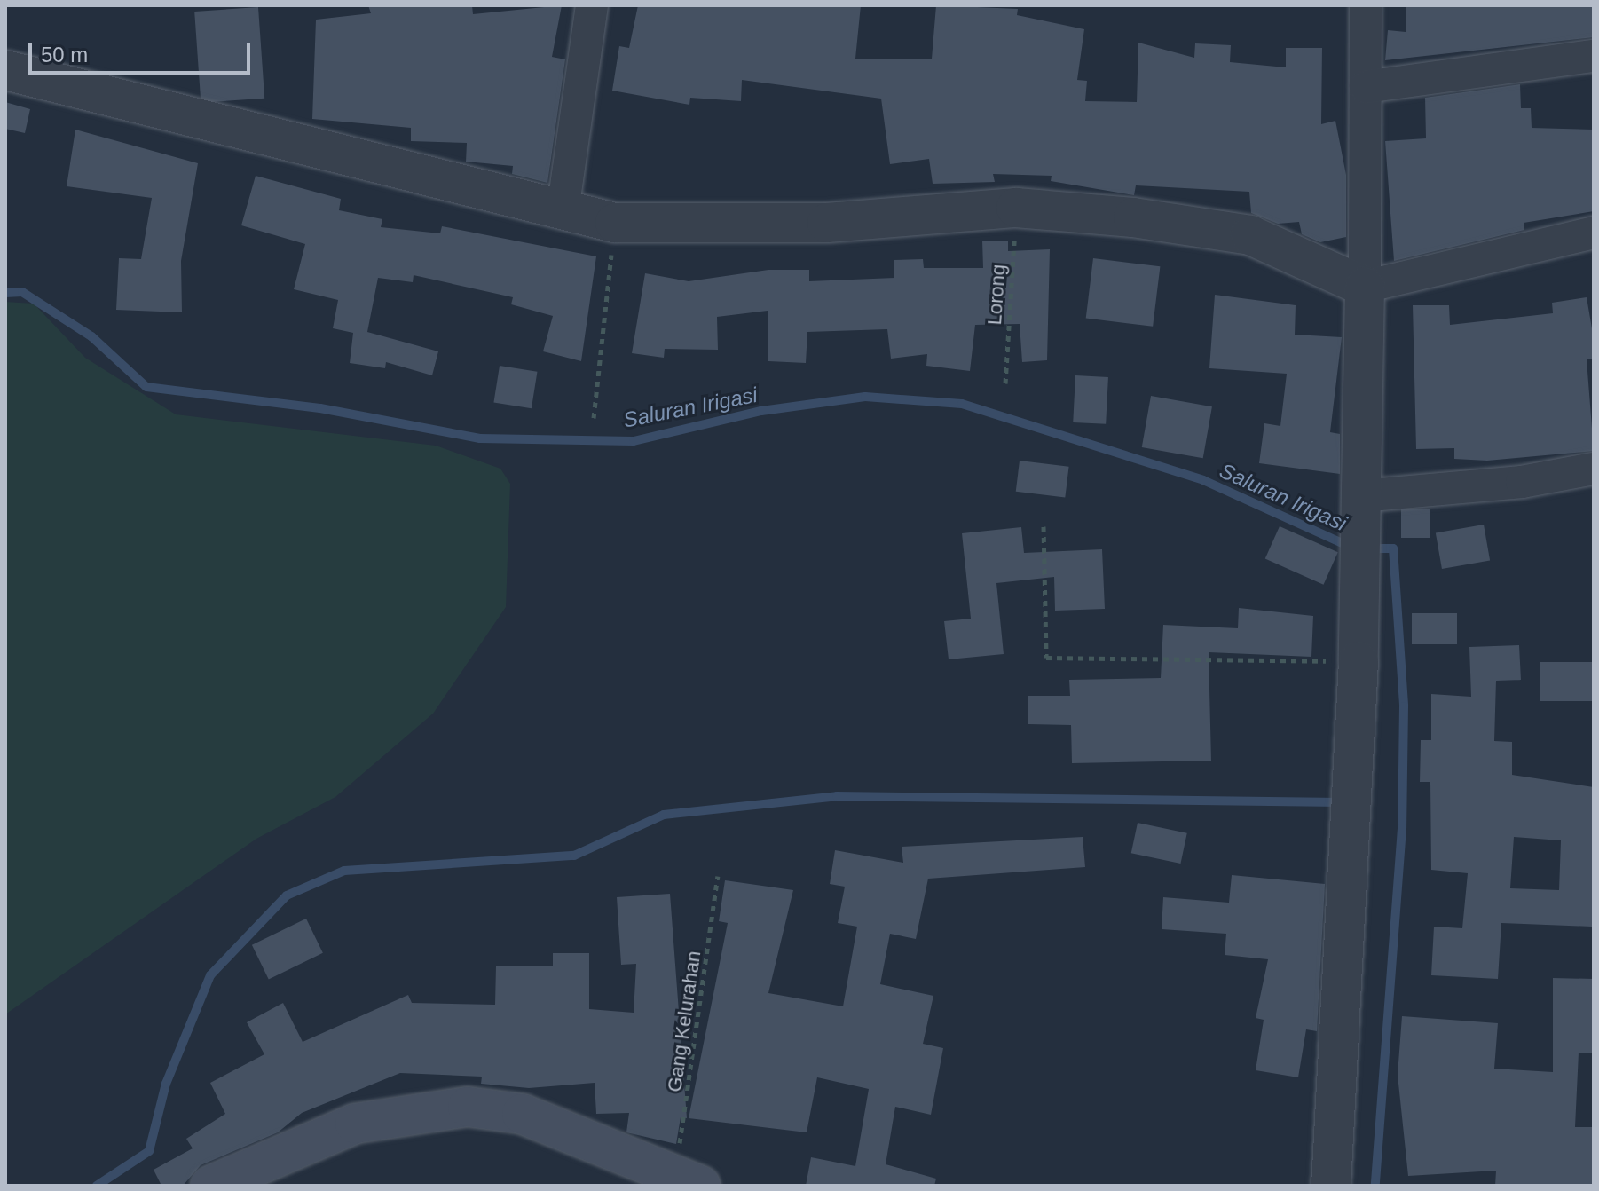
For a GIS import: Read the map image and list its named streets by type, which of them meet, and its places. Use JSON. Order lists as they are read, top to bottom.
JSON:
{
  "streets": {
    "path": ["Lorong", "Gang Kelurahan"]
  },
  "water": ["Saluran Irigasi"],
  "scale_bar": "50 m"
}
